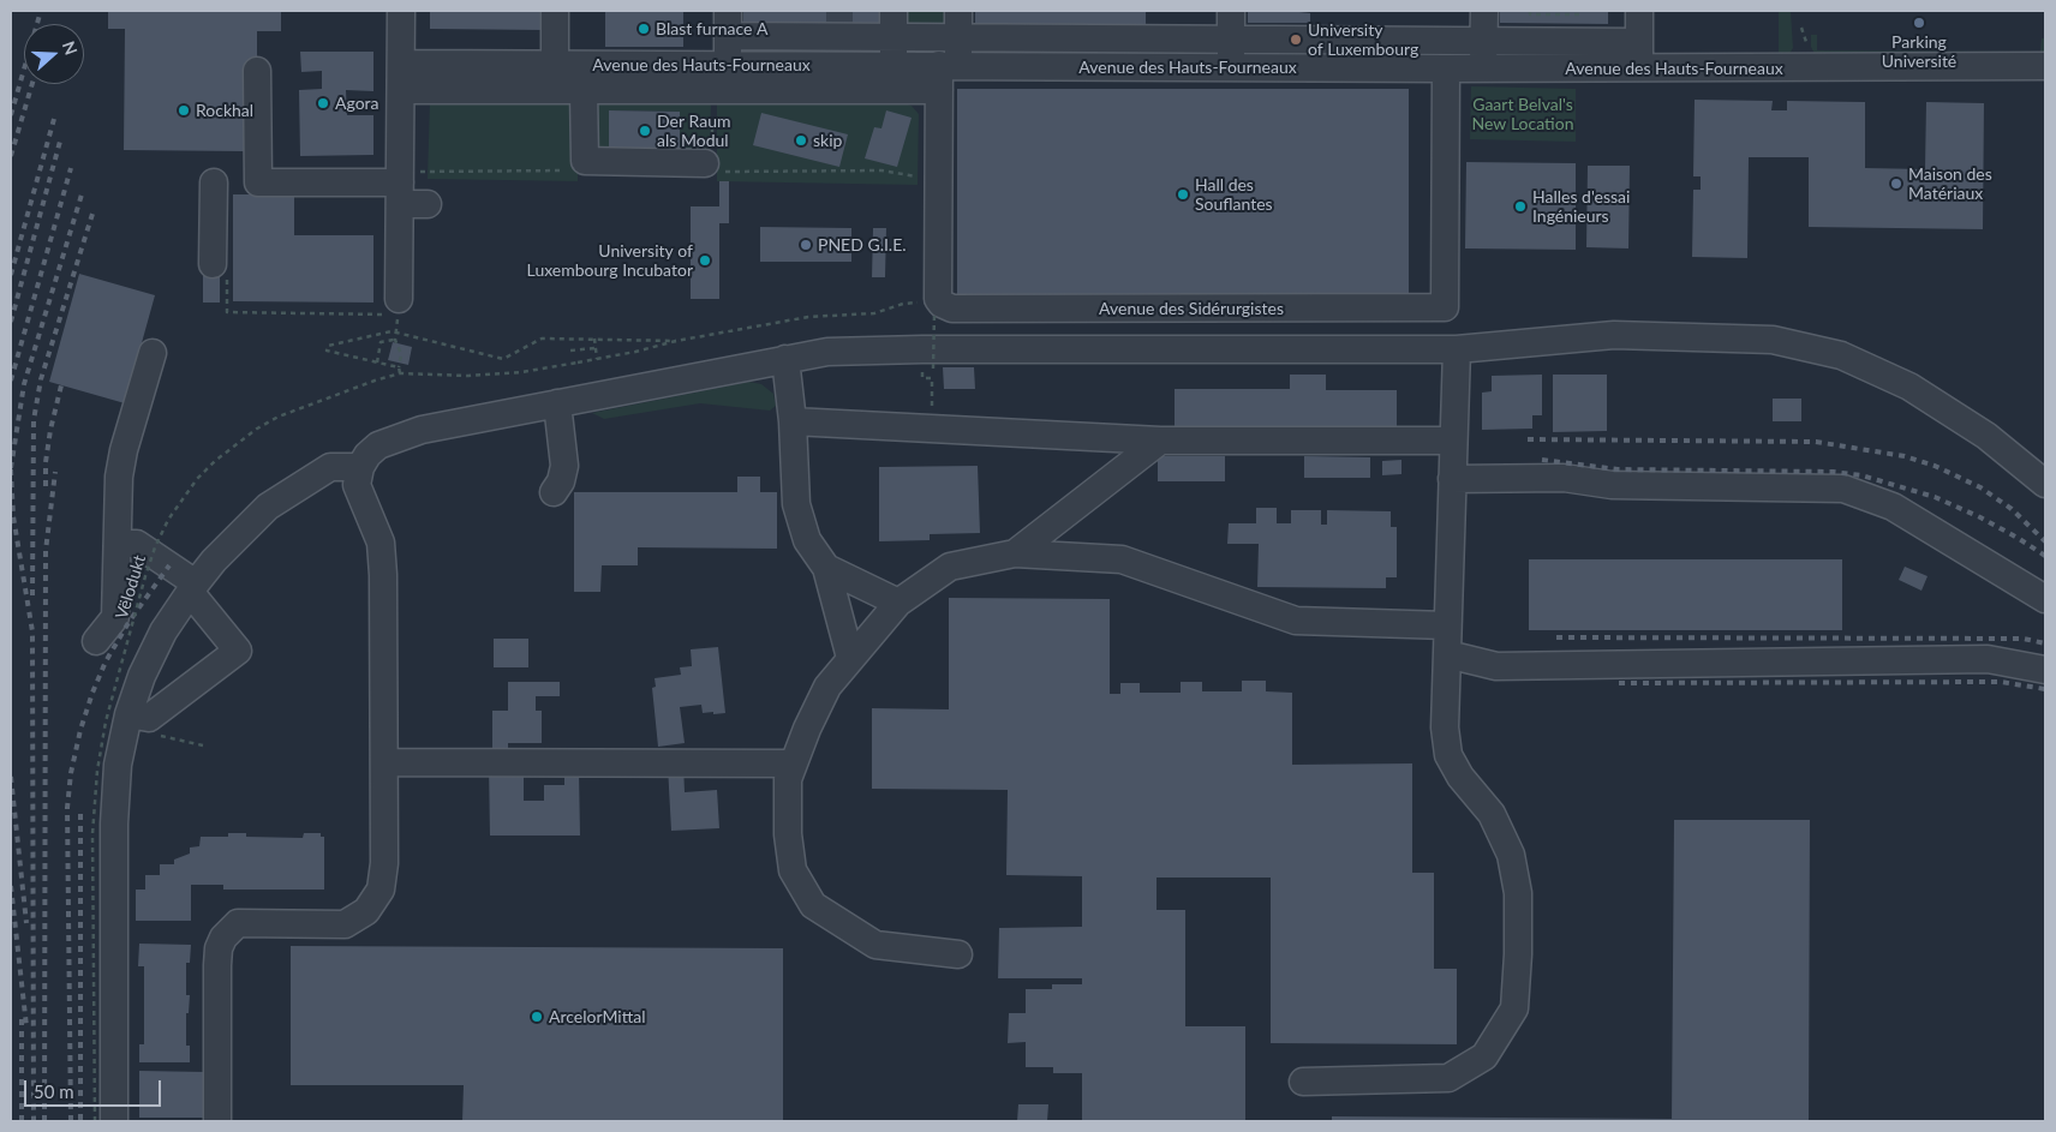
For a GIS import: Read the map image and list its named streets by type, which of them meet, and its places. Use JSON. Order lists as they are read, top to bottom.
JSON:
{
  "streets": {
    "street": ["Avenue des Hauts-Fourneaux", "Avenue des Sidérurgistes"],
    "path": ["Vëlodukt"]
  },
  "crossings": [
    ["Avenue des Hauts-Fourneaux", "Avenue des Sidérurgistes"]
  ],
  "parks": ["Gaart Belval's New Location"],
  "places": [
    "Parking Université",
    "Blast furnace A",
    "University of Luxembourg",
    "Agora",
    "Rockhal",
    "Der Raum als Modul",
    "skip",
    "Maison des Matériaux",
    "Hall des Souflantes",
    "Halles d'essai Ingénieurs",
    "PNED G.I.E.",
    "University of Luxembourg Incubator",
    "ArcelorMittal"
  ],
  "scale_bar": "50 m",
  "north": "right"
}
